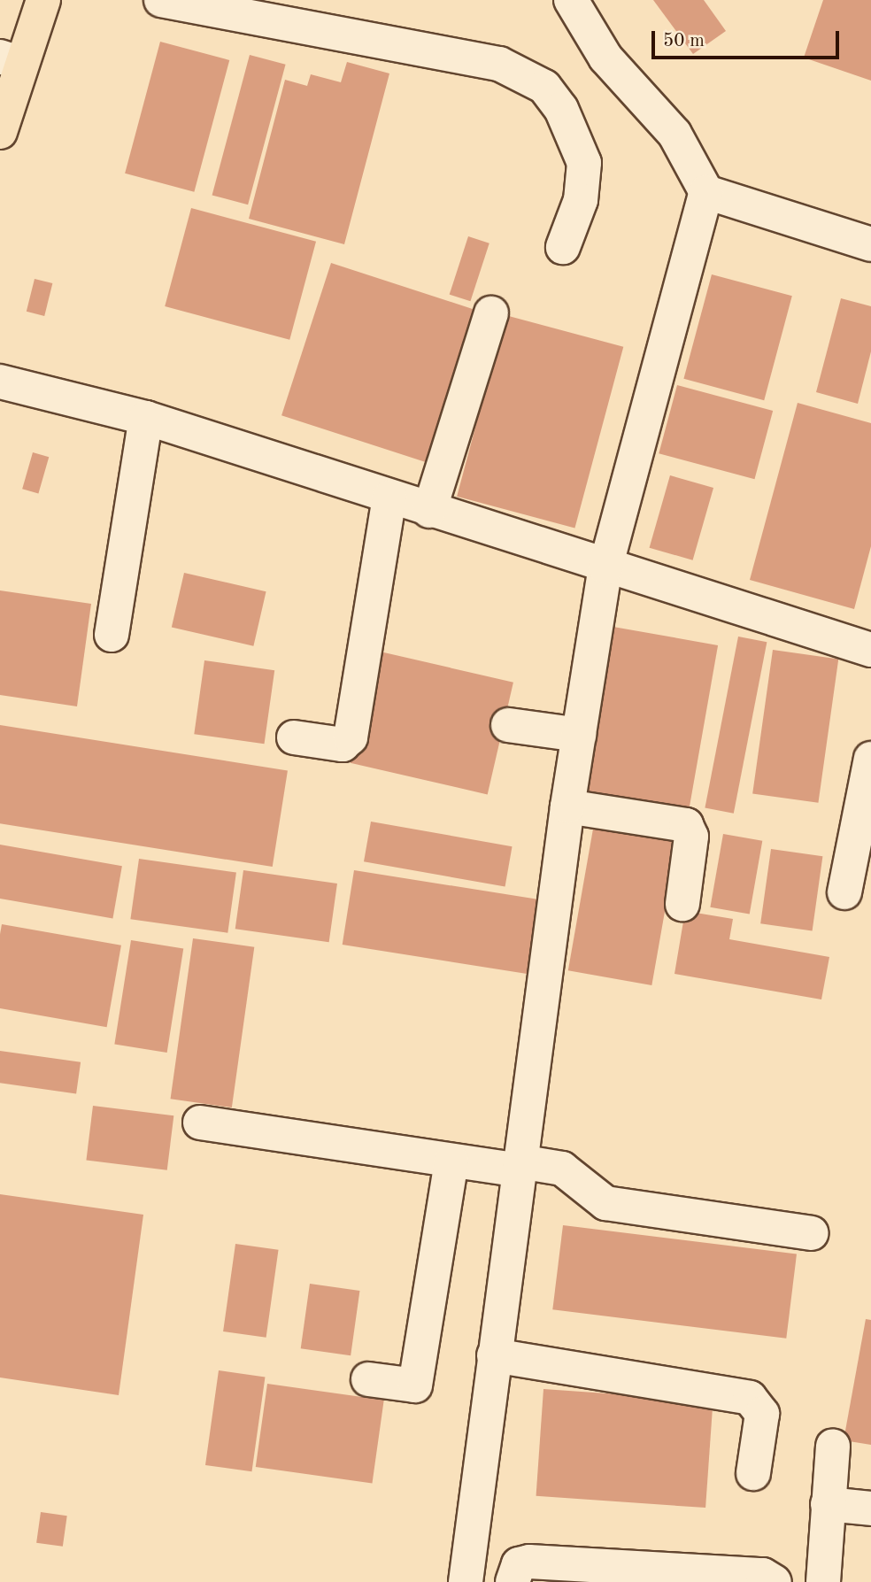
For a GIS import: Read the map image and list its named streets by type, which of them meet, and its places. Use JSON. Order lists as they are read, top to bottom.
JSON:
{
  "scale_bar": "50 m"
}
